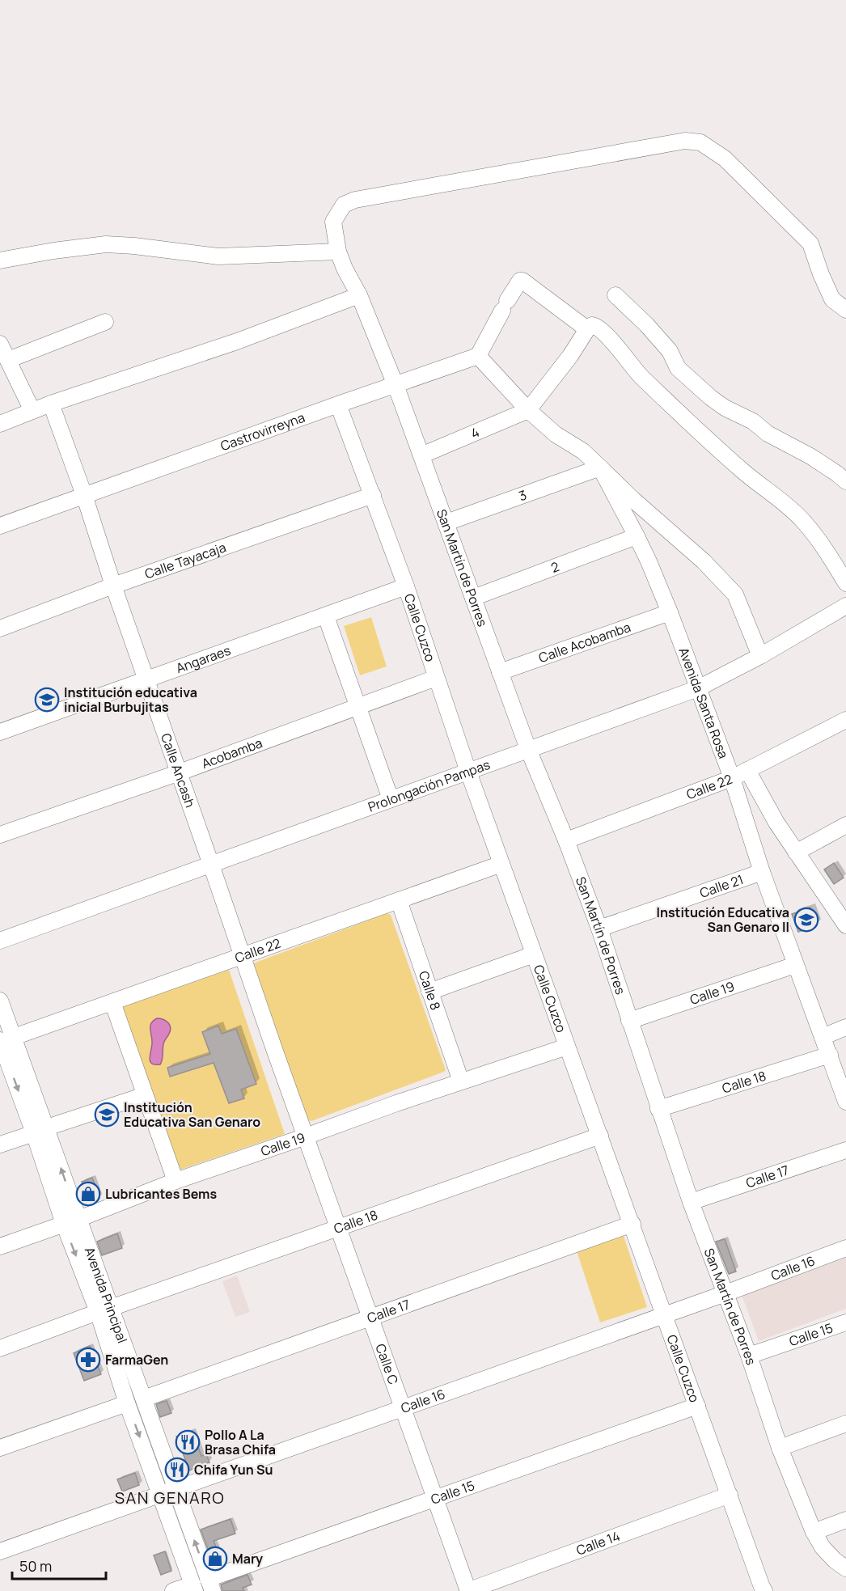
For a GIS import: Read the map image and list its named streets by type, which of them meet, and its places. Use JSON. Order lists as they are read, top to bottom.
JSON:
{
  "streets": {
    "street": [
      "Castrovirreyna",
      "4",
      "3",
      "Calle Tayacaja",
      "2",
      "San Martín de Porres",
      "Calle Cuzco",
      "Calle Acobamba",
      "Angaraes",
      "Avenida Santa Rosa",
      "Acobamba",
      "Calle Ancash",
      "Prolongación Pampas",
      "Calle 22",
      "Calle 21",
      "Calle 8",
      "Calle 19",
      "Calle 18",
      "Calle 17",
      "Calle 16",
      "Avenida Principal",
      "Calle 15",
      "Calle C",
      "Calle 14"
    ]
  },
  "crossings": [
    ["Castrovirreyna", "San Martín de Porres"],
    ["Castrovirreyna", "Calle Cuzco"],
    ["Castrovirreyna", "Avenida Santa Rosa"],
    ["Castrovirreyna", "Calle Ancash"],
    ["4", "San Martín de Porres"],
    ["4", "Avenida Santa Rosa"],
    ["3", "San Martín de Porres"],
    ["3", "Avenida Santa Rosa"],
    ["Calle Tayacaja", "Calle Cuzco"],
    ["Calle Tayacaja", "Calle Ancash"],
    ["2", "San Martín de Porres"],
    ["2", "Avenida Santa Rosa"],
    ["San Martín de Porres", "Calle Acobamba"],
    ["San Martín de Porres", "Prolongación Pampas"],
    ["San Martín de Porres", "Calle 22"],
    ["San Martín de Porres", "Calle 21"],
    ["San Martín de Porres", "Calle 19"],
    ["San Martín de Porres", "Calle 18"],
    ["San Martín de Porres", "Calle 17"],
    ["San Martín de Porres", "Calle 16"],
    ["San Martín de Porres", "Calle 15"],
    ["Calle Cuzco", "Angaraes"],
    ["Calle Cuzco", "Acobamba"],
    ["Calle Cuzco", "Prolongación Pampas"],
    ["Calle Cuzco", "Calle 22"],
    ["Calle Cuzco", "Calle 19"],
    ["Calle Cuzco", "Calle 18"],
    ["Calle Cuzco", "Calle 17"],
    ["Calle Cuzco", "Calle 16"],
    ["Calle Cuzco", "Calle 15"],
    ["Calle Cuzco", "Calle 14"],
    ["Calle Acobamba", "Avenida Santa Rosa"],
    ["Angaraes", "Calle Ancash"],
    ["Avenida Santa Rosa", "Prolongación Pampas"],
    ["Avenida Santa Rosa", "Calle 22"],
    ["Avenida Santa Rosa", "Calle 21"],
    ["Avenida Santa Rosa", "Calle 19"],
    ["Avenida Santa Rosa", "Calle 18"],
    ["Acobamba", "Calle Ancash"],
    ["Calle Ancash", "Prolongación Pampas"],
    ["Calle Ancash", "Calle 22"],
    ["Calle Ancash", "Calle 19"],
    ["Calle Ancash", "Calle C"],
    ["Calle 22", "Calle 8"],
    ["Calle 22", "Avenida Principal"],
    ["Calle 8", "Calle 19"],
    ["Calle 19", "Avenida Principal"],
    ["Calle 19", "Calle C"],
    ["Calle 18", "Avenida Principal"],
    ["Calle 18", "Calle C"],
    ["Calle 17", "Avenida Principal"],
    ["Calle 17", "Calle C"],
    ["Calle 16", "Avenida Principal"],
    ["Calle 16", "Calle C"],
    ["Avenida Principal", "Calle 15"],
    ["Calle 15", "Calle C"],
    ["Calle C", "Calle 14"]
  ],
  "districts": ["SAN GENARO"],
  "places": {
    "school or university": ["Institución educativa inicial Burbujitas", "Institución Educativa San Genaro II", "Institución Educativa San Genaro"],
    "shop": ["Lubricantes Bems", "Mary"],
    "pharmacy": ["FarmaGen"],
    "restaurant": ["Pollo A La Brasa Chifa", "Chifa Yun Su"]
  },
  "scale_bar": "50 m"
}
